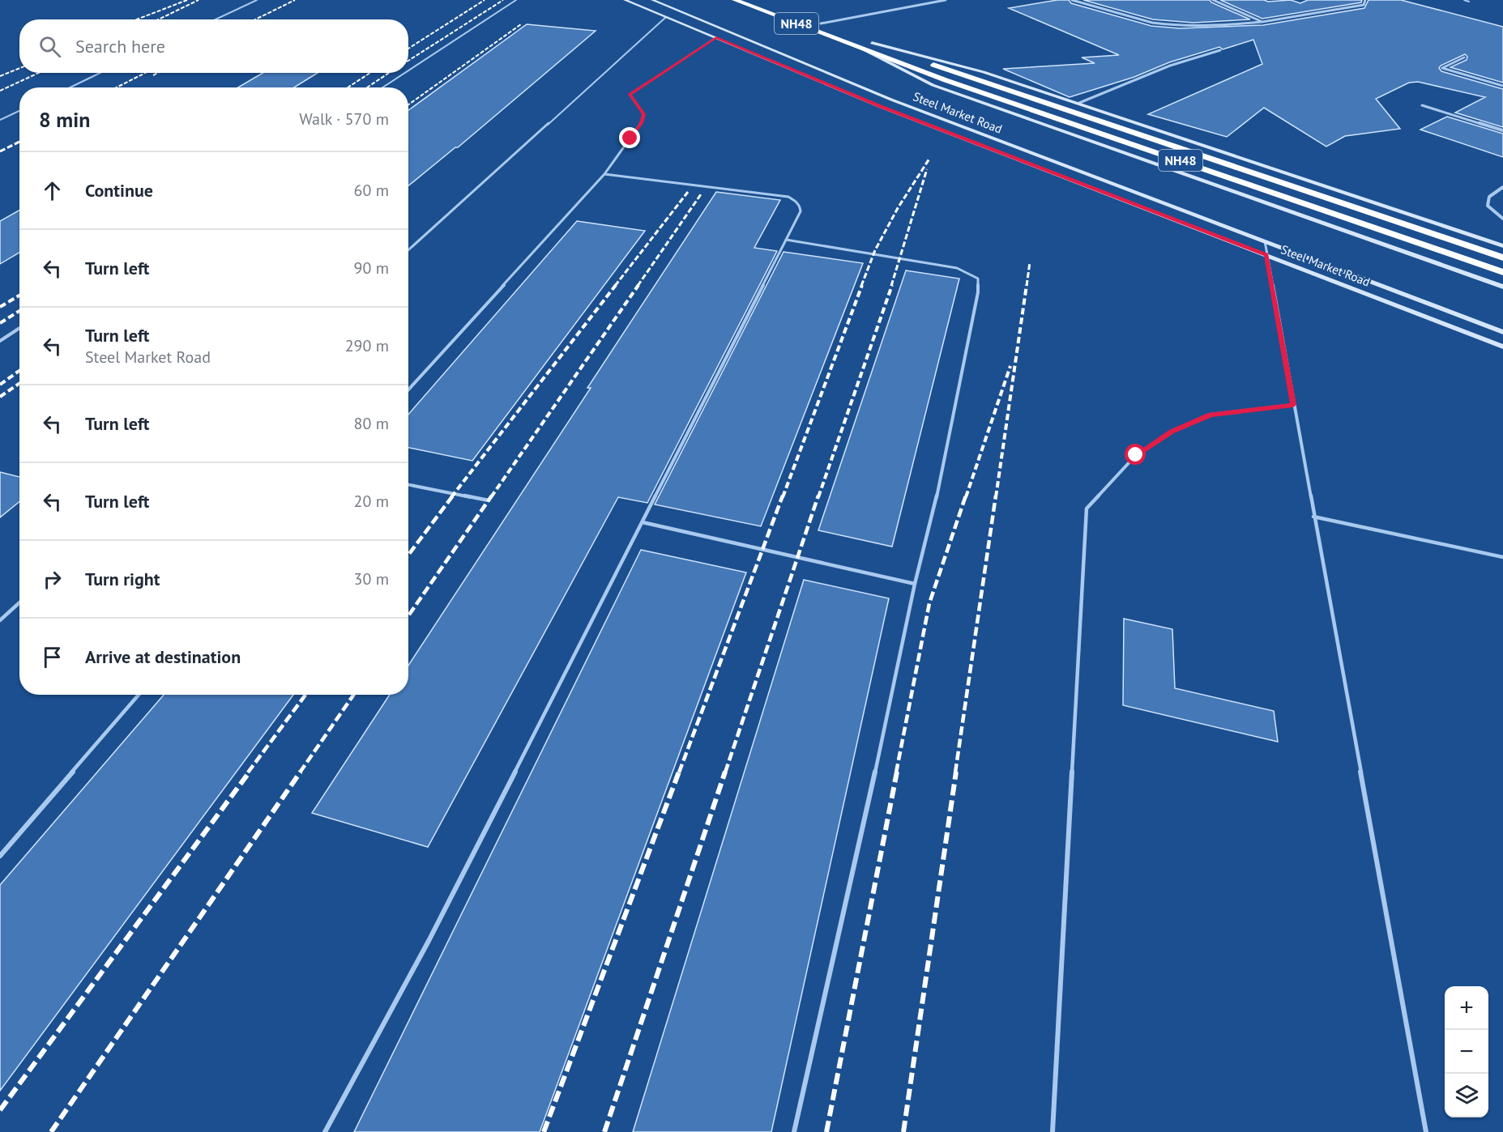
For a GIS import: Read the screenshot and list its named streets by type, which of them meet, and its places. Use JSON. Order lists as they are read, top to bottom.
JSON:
{
  "streets": {
    "highway": ["NH48"],
    "street": ["Steel Market Road"]
  },
  "page": {
    "search": "Search here",
    "heading": ["8 min", "Walk · 570 m"],
    "list": [
      ["Continue", "60 m"],
      ["Turn left", "90 m"],
      ["Turn left", "Steel Market Road", "290 m"],
      ["Turn left", "80 m"],
      ["Turn left", "20 m"],
      ["Turn right", "30 m"],
      "Arrive at destination"
    ],
    "map_buttons": ["+", "−"]
  }
}
